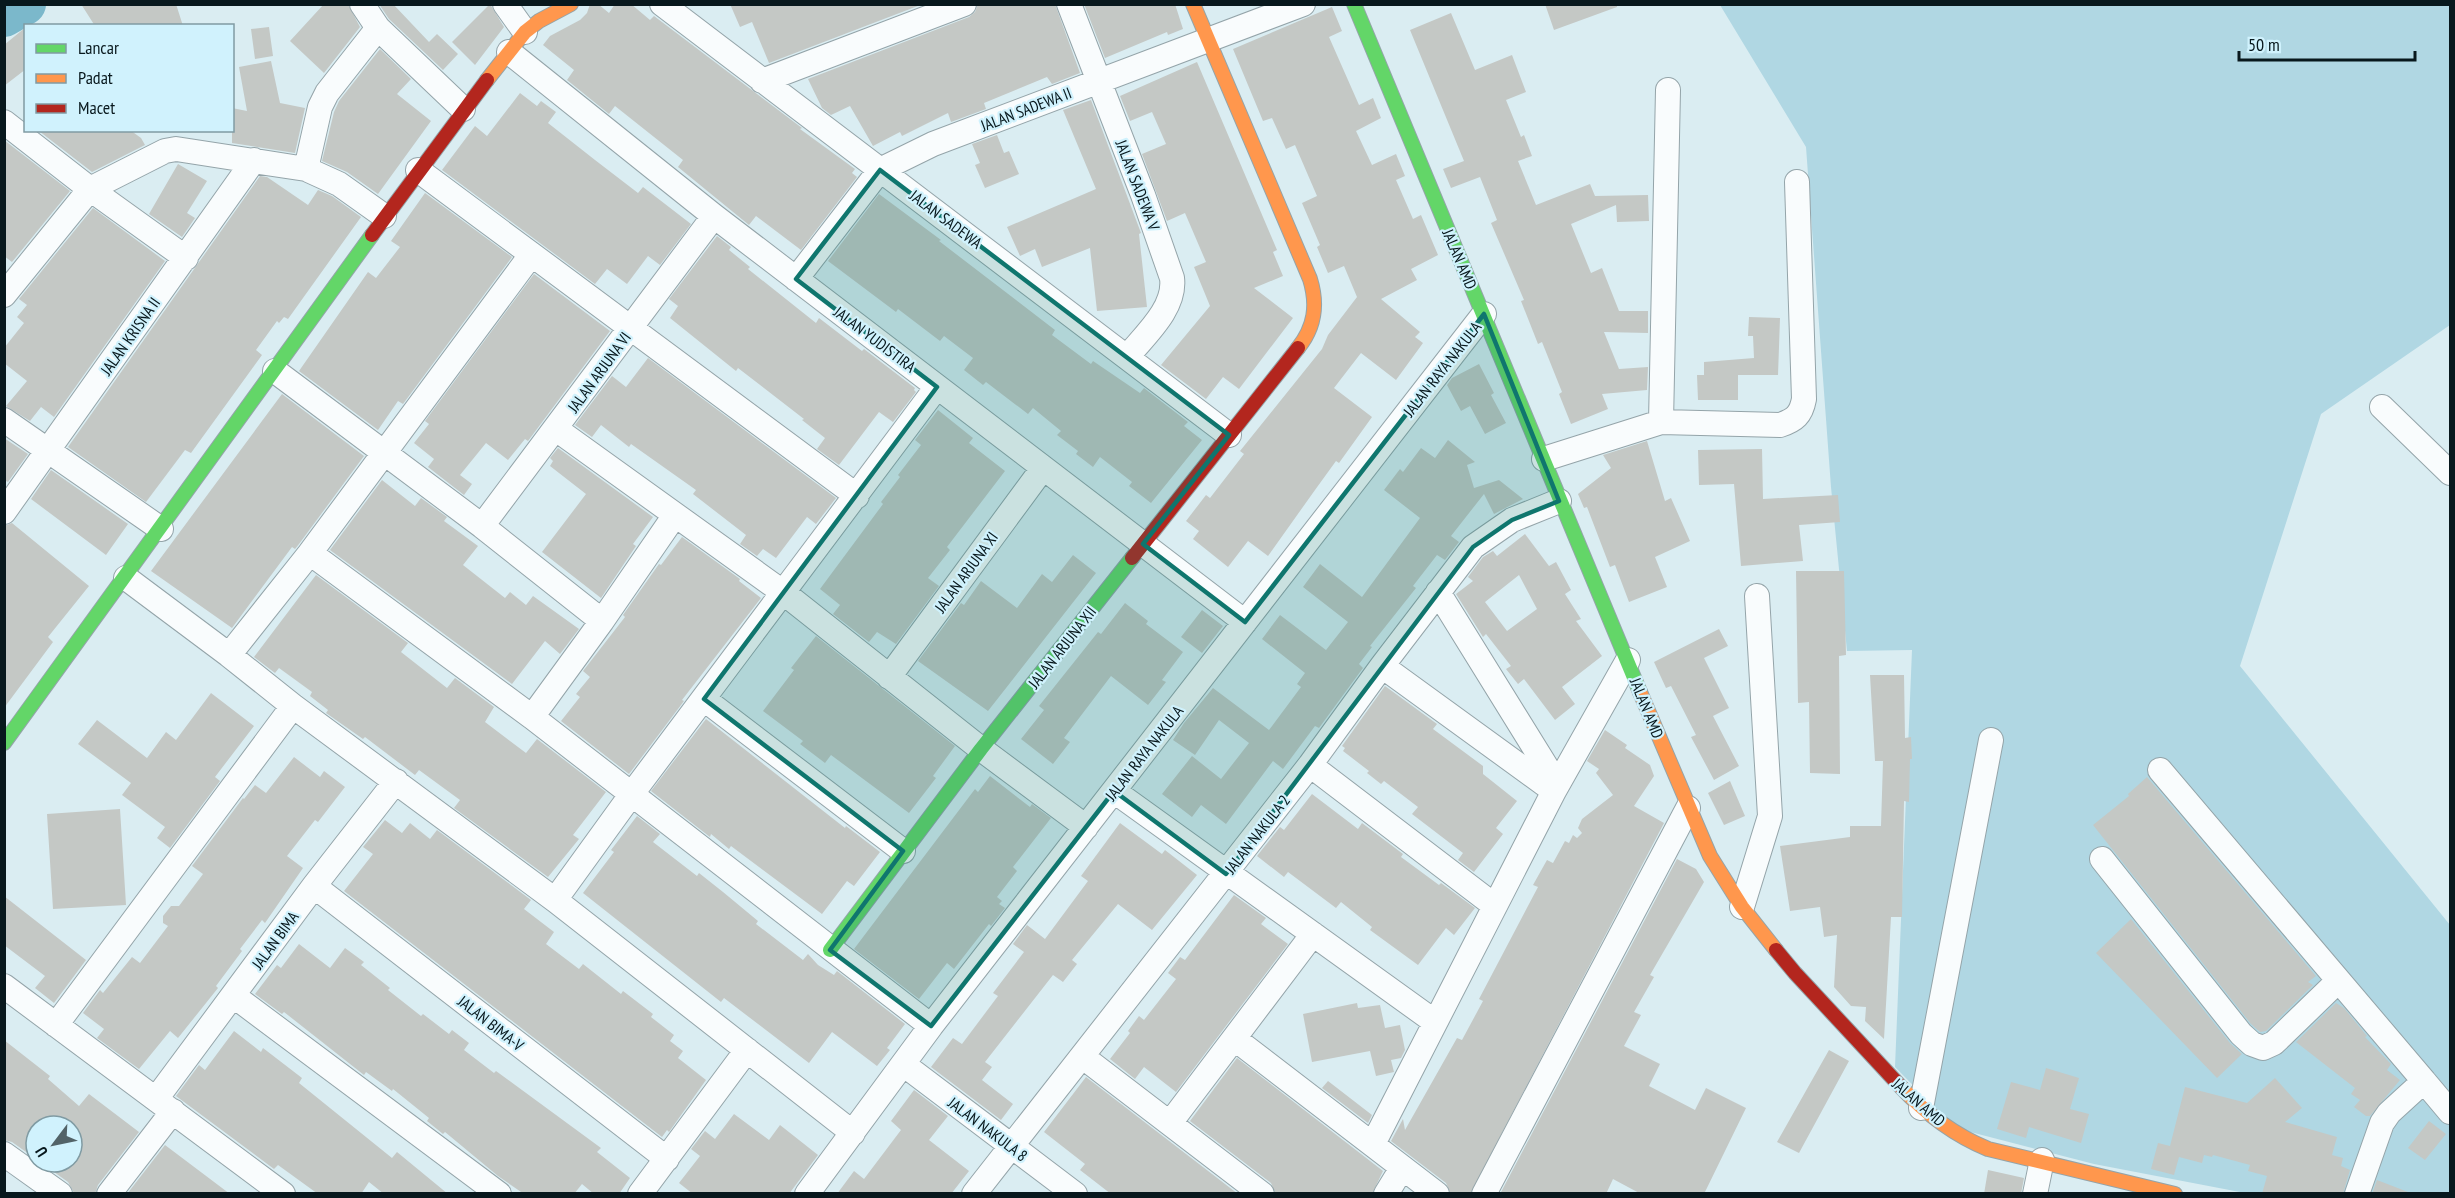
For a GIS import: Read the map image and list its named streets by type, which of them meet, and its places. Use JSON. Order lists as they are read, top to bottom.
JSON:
{
  "streets": {
    "street": [
      "JALAN SADEWA II",
      "JALAN SADEWA V",
      "JALAN SADEWA",
      "JALAN AMD",
      "JALAN KRISNA II",
      "JALAN YUDISTIRA",
      "JALAN RAYA NAKULA",
      "JALAN ARJUNA VI",
      "JALAN ARJUNA XI",
      "JALAN ARJUNA XII",
      "JALAN NAKULA 2",
      "JALAN BIMA",
      "JALAN BIMA-V",
      "JALAN NAKULA 8"
    ]
  },
  "crossings": [
    ["JALAN SADEWA II", "JALAN SADEWA V"],
    ["JALAN SADEWA II", "JALAN SADEWA"],
    ["JALAN SADEWA II", "JALAN YUDISTIRA"],
    ["JALAN SADEWA II", "JALAN ARJUNA XII"],
    ["JALAN SADEWA V", "JALAN SADEWA"],
    ["JALAN SADEWA", "JALAN ARJUNA XII"],
    ["JALAN AMD", "JALAN RAYA NAKULA"],
    ["JALAN AMD", "JALAN NAKULA 2"],
    ["JALAN YUDISTIRA", "JALAN RAYA NAKULA"],
    ["JALAN YUDISTIRA", "JALAN ARJUNA VI"],
    ["JALAN YUDISTIRA", "JALAN ARJUNA XI"],
    ["JALAN YUDISTIRA", "JALAN ARJUNA XII"],
    ["JALAN RAYA NAKULA", "JALAN NAKULA 8"],
    ["JALAN NAKULA 2", "JALAN NAKULA 8"],
    ["JALAN BIMA", "JALAN BIMA-V"]
  ],
  "legend": ["Lancar", "Padat", "Macet"],
  "scale_bar": "50 m",
  "north": "bottom left"
}
